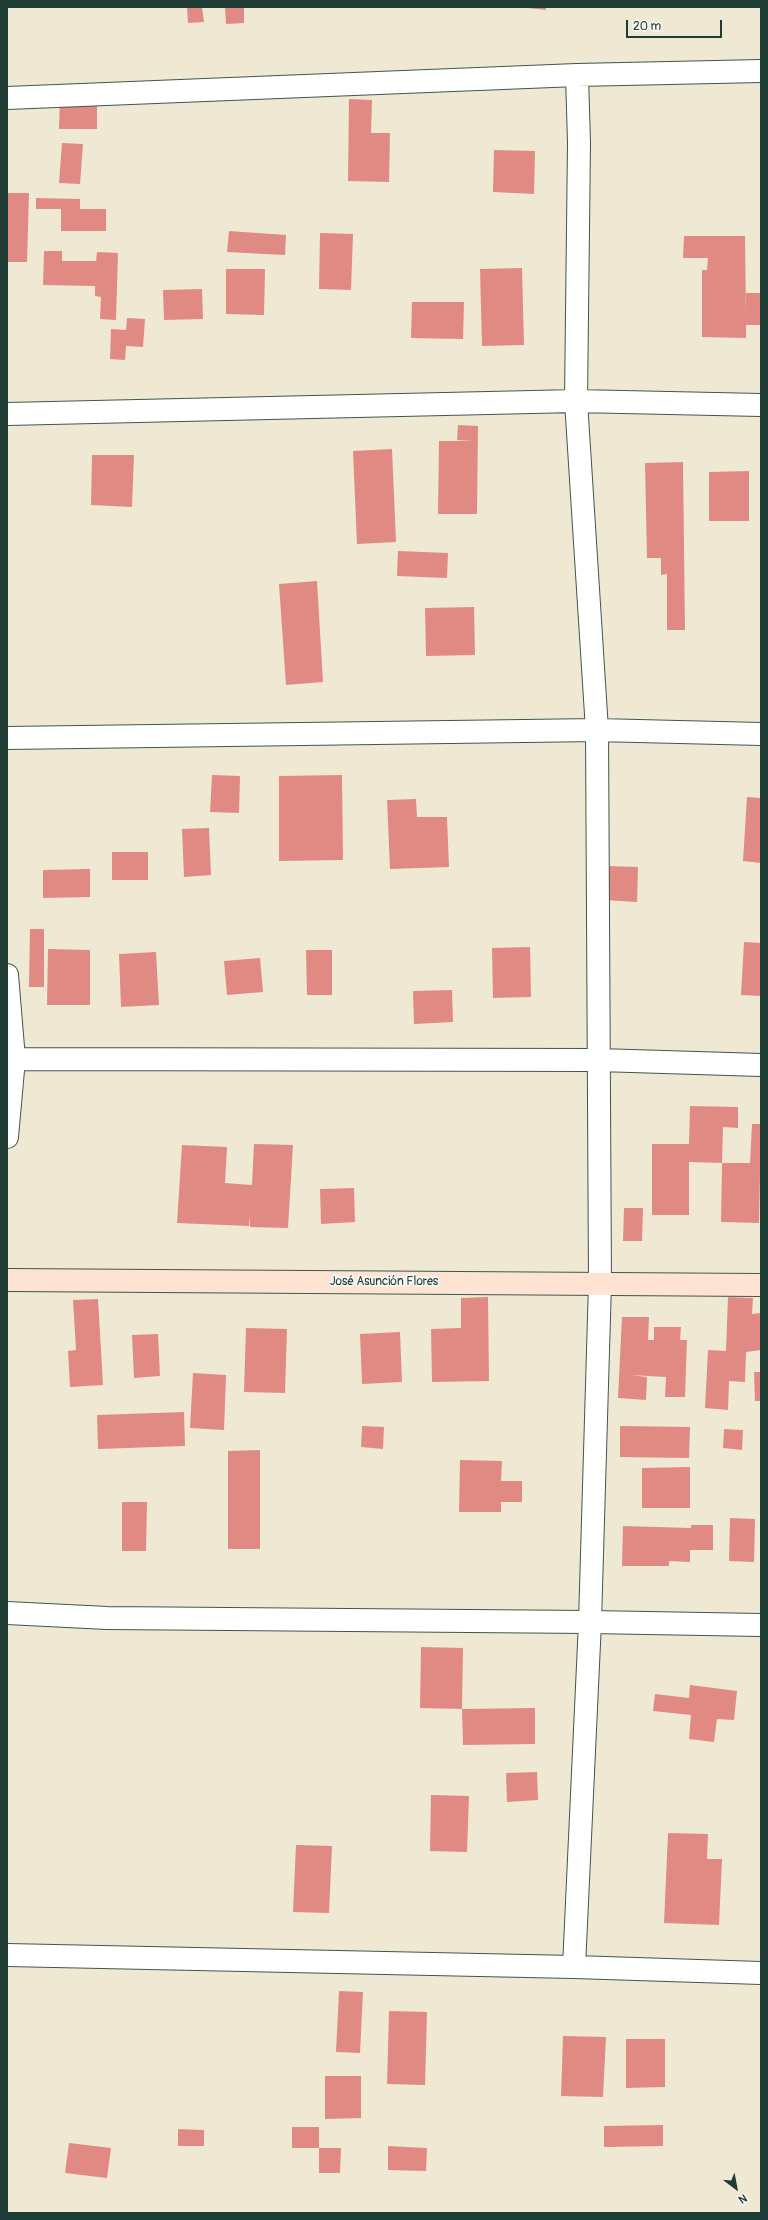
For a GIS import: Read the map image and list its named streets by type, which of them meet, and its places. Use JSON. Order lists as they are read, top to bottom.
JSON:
{
  "streets": {
    "street": ["José Asunción Flores"]
  },
  "scale_bar": "20 m",
  "north": "bottom right"
}
